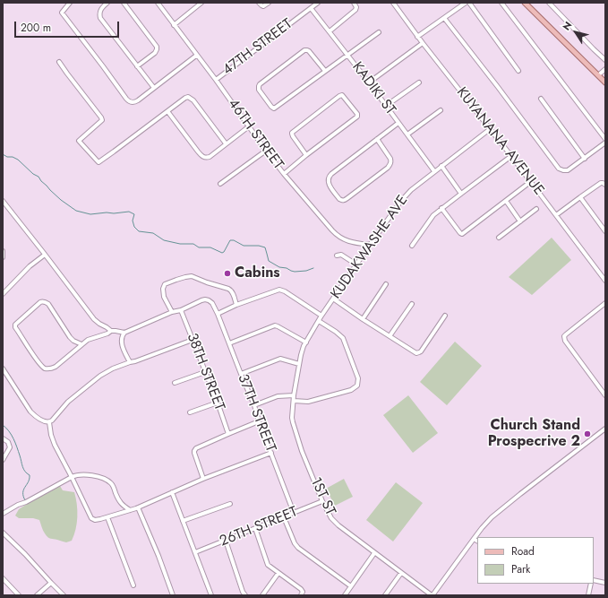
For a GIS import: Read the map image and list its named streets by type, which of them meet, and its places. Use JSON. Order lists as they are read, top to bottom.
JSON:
{
  "streets": {
    "street": [
      "47TH STREET",
      "KADIKI ST",
      "46TH STREET",
      "KUYANANA AVENUE",
      "KUDAKWASHE AVE",
      "38TH STREET",
      "37TH STREET",
      "1ST ST",
      "26TH STREET"
    ]
  },
  "crossings": [
    ["47TH STREET", "KADIKI ST"],
    ["47TH STREET", "46TH STREET"],
    ["KADIKI ST", "KUDAKWASHE AVE"],
    ["46TH STREET", "KUDAKWASHE AVE"],
    ["KUYANANA AVENUE", "KUDAKWASHE AVE"],
    ["KUDAKWASHE AVE", "1ST ST"],
    ["38TH STREET", "37TH STREET"],
    ["37TH STREET", "26TH STREET"],
    ["1ST ST", "26TH STREET"]
  ],
  "places": ["Cabins", "Church Stand Prospecrive 2"],
  "legend": ["Road", "Park"],
  "scale_bar": "200 m",
  "north": "top left"
}
